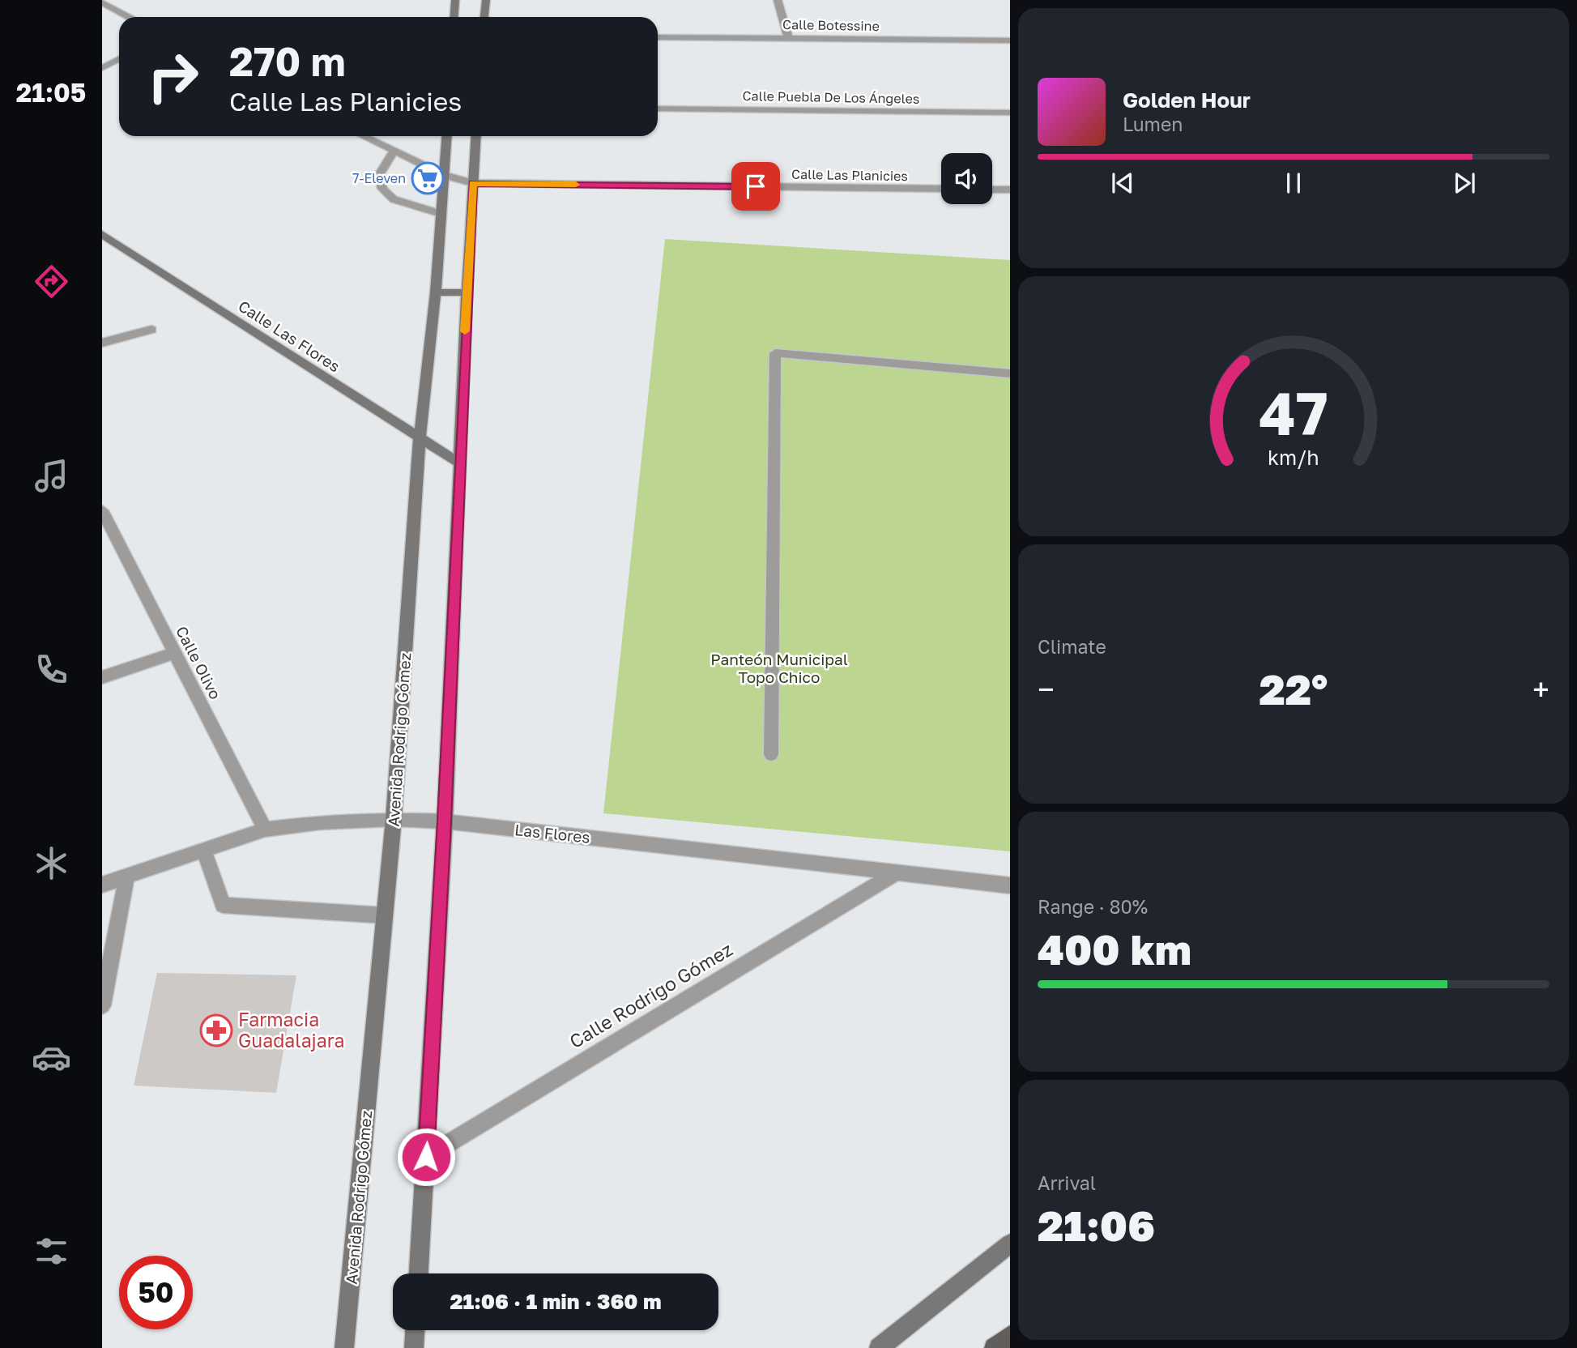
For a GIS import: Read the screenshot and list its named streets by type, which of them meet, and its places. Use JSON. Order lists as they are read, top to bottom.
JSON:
{
  "streets": {
    "main road": ["Calle Las Flores", "Avenida Rodrigo Gómez"],
    "street": [
      "Calle Botessine",
      "Calle Puebla De Los Ángeles",
      "Calle Las Planicies",
      "Calle Olivo",
      "Las Flores",
      "Calle Rodrigo Gómez"
    ]
  },
  "crossings": [
    ["Calle Las Planicies", "Avenida Rodrigo Gómez"],
    ["Calle Las Flores", "Avenida Rodrigo Gómez"],
    ["Calle Olivo", "Las Flores"],
    ["Avenida Rodrigo Gómez", "Las Flores"],
    ["Las Flores", "Calle Rodrigo Gómez"]
  ],
  "parks": ["Panteón Municipal Topo Chico"],
  "places": {
    "supermarket": ["7-Eleven"],
    "pharmacy": ["Farmacia Guadalajara"]
  },
  "page": {
    "tabs": "21:05",
    "turn": ["270 m", "Calle Las Planicies"],
    "song": ["Golden Hour", "Lumen"],
    "tile": [
      "Climate",
      ["Range · 80%", "400 km"],
      ["Arrival", "21:06"]
    ],
    "heat": ["−", "22°", "+"],
    "limit": "50",
    "trip": "21:06 · 1 min · 360 m",
    "gauge": ["47", "km/h"]
  }
}
